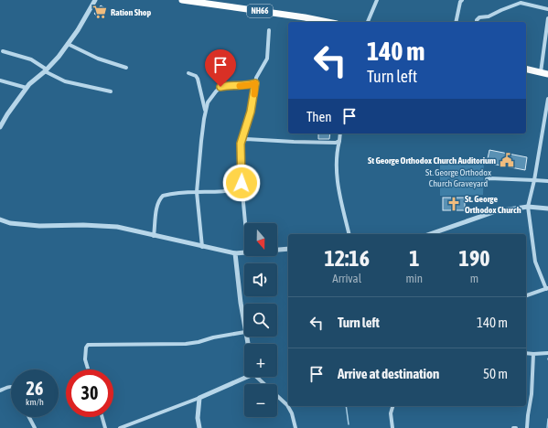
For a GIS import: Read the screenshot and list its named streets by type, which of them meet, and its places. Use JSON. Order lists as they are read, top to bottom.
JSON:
{
  "streets": {
    "highway": ["NH66"]
  },
  "parks": ["St. George Orthodox Church Graveyard"],
  "places": {
    "supermarket": ["Ration Shop"],
    "public building": ["St George Orthodox Church Auditorium"],
    "church": ["St. George Orthodox Church"]
  },
  "north": "bottom",
  "page": {
    "turn": ["140 m", "Turn left"],
    "then": "Then",
    "map_buttons": ["+", "−"],
    "eta": [
      "12:16",
      "Arrival",
      "1",
      "min",
      "190",
      "m"
    ],
    "list": [
      {
        "name": "Turn left",
        "value": "140 m"
      },
      {
        "name": "Arrive at destination",
        "value": "50 m"
      }
    ],
    "speed": "26 km/h",
    "limit": "30"
  }
}
